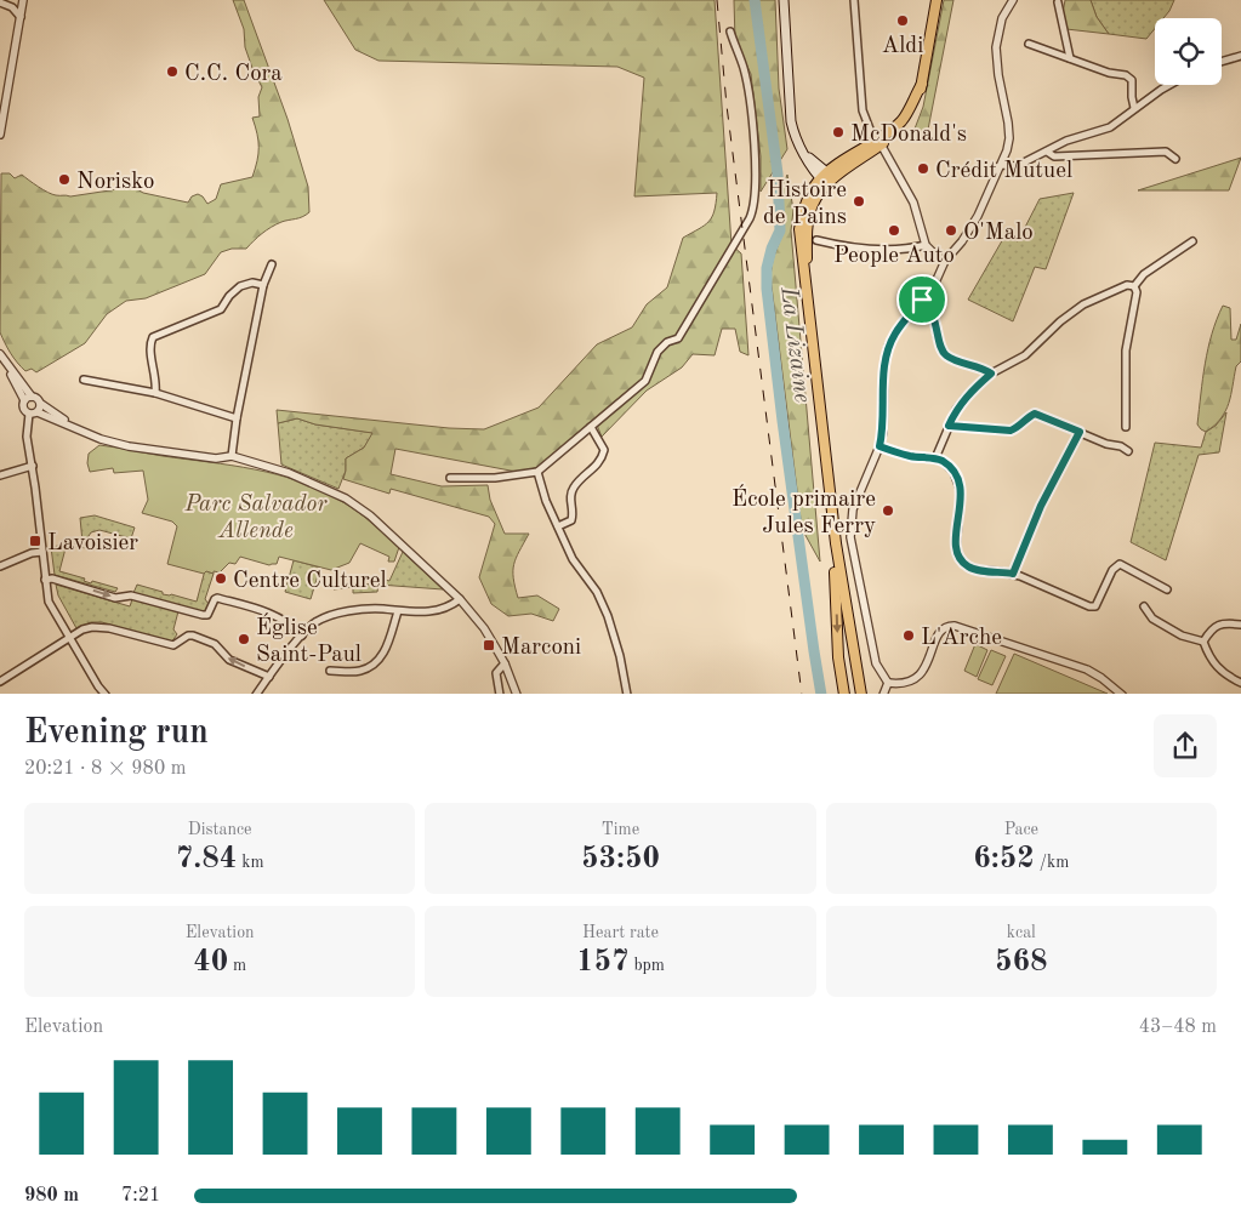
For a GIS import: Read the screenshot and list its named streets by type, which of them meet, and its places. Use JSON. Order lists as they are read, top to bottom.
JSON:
{
  "water": ["La Lizaine"],
  "parks": ["Parc Salvador Allende"],
  "places": {
    "other": [
      "Aldi",
      "C.C. Cora",
      "McDonald's",
      "Crédit Mutuel",
      "Norisko",
      "Histoire de Pains",
      "People Auto",
      "O'Malo",
      "École primaire Jules Ferry",
      "Centre Culturel",
      "L'Arche",
      "Église Saint-Paul"
    ],
    "transit": ["Lavoisier", "Marconi"]
  },
  "page": {
    "heading": ["Evening run", "20:21 · 8 × 980 m"],
    "stats": [
      ["Distance", "7.84 km"],
      ["Time", "53:50"],
      ["Pace", "6:52 /km"],
      ["Elevation", "40 m"],
      ["Heart rate", "157 bpm"],
      ["kcal", "568"]
    ],
    "chart": ["Elevation", "43–48 m"],
    "list": [
      {
        "name": "980 m",
        "note": "7:21"
      }
    ]
  }
}
